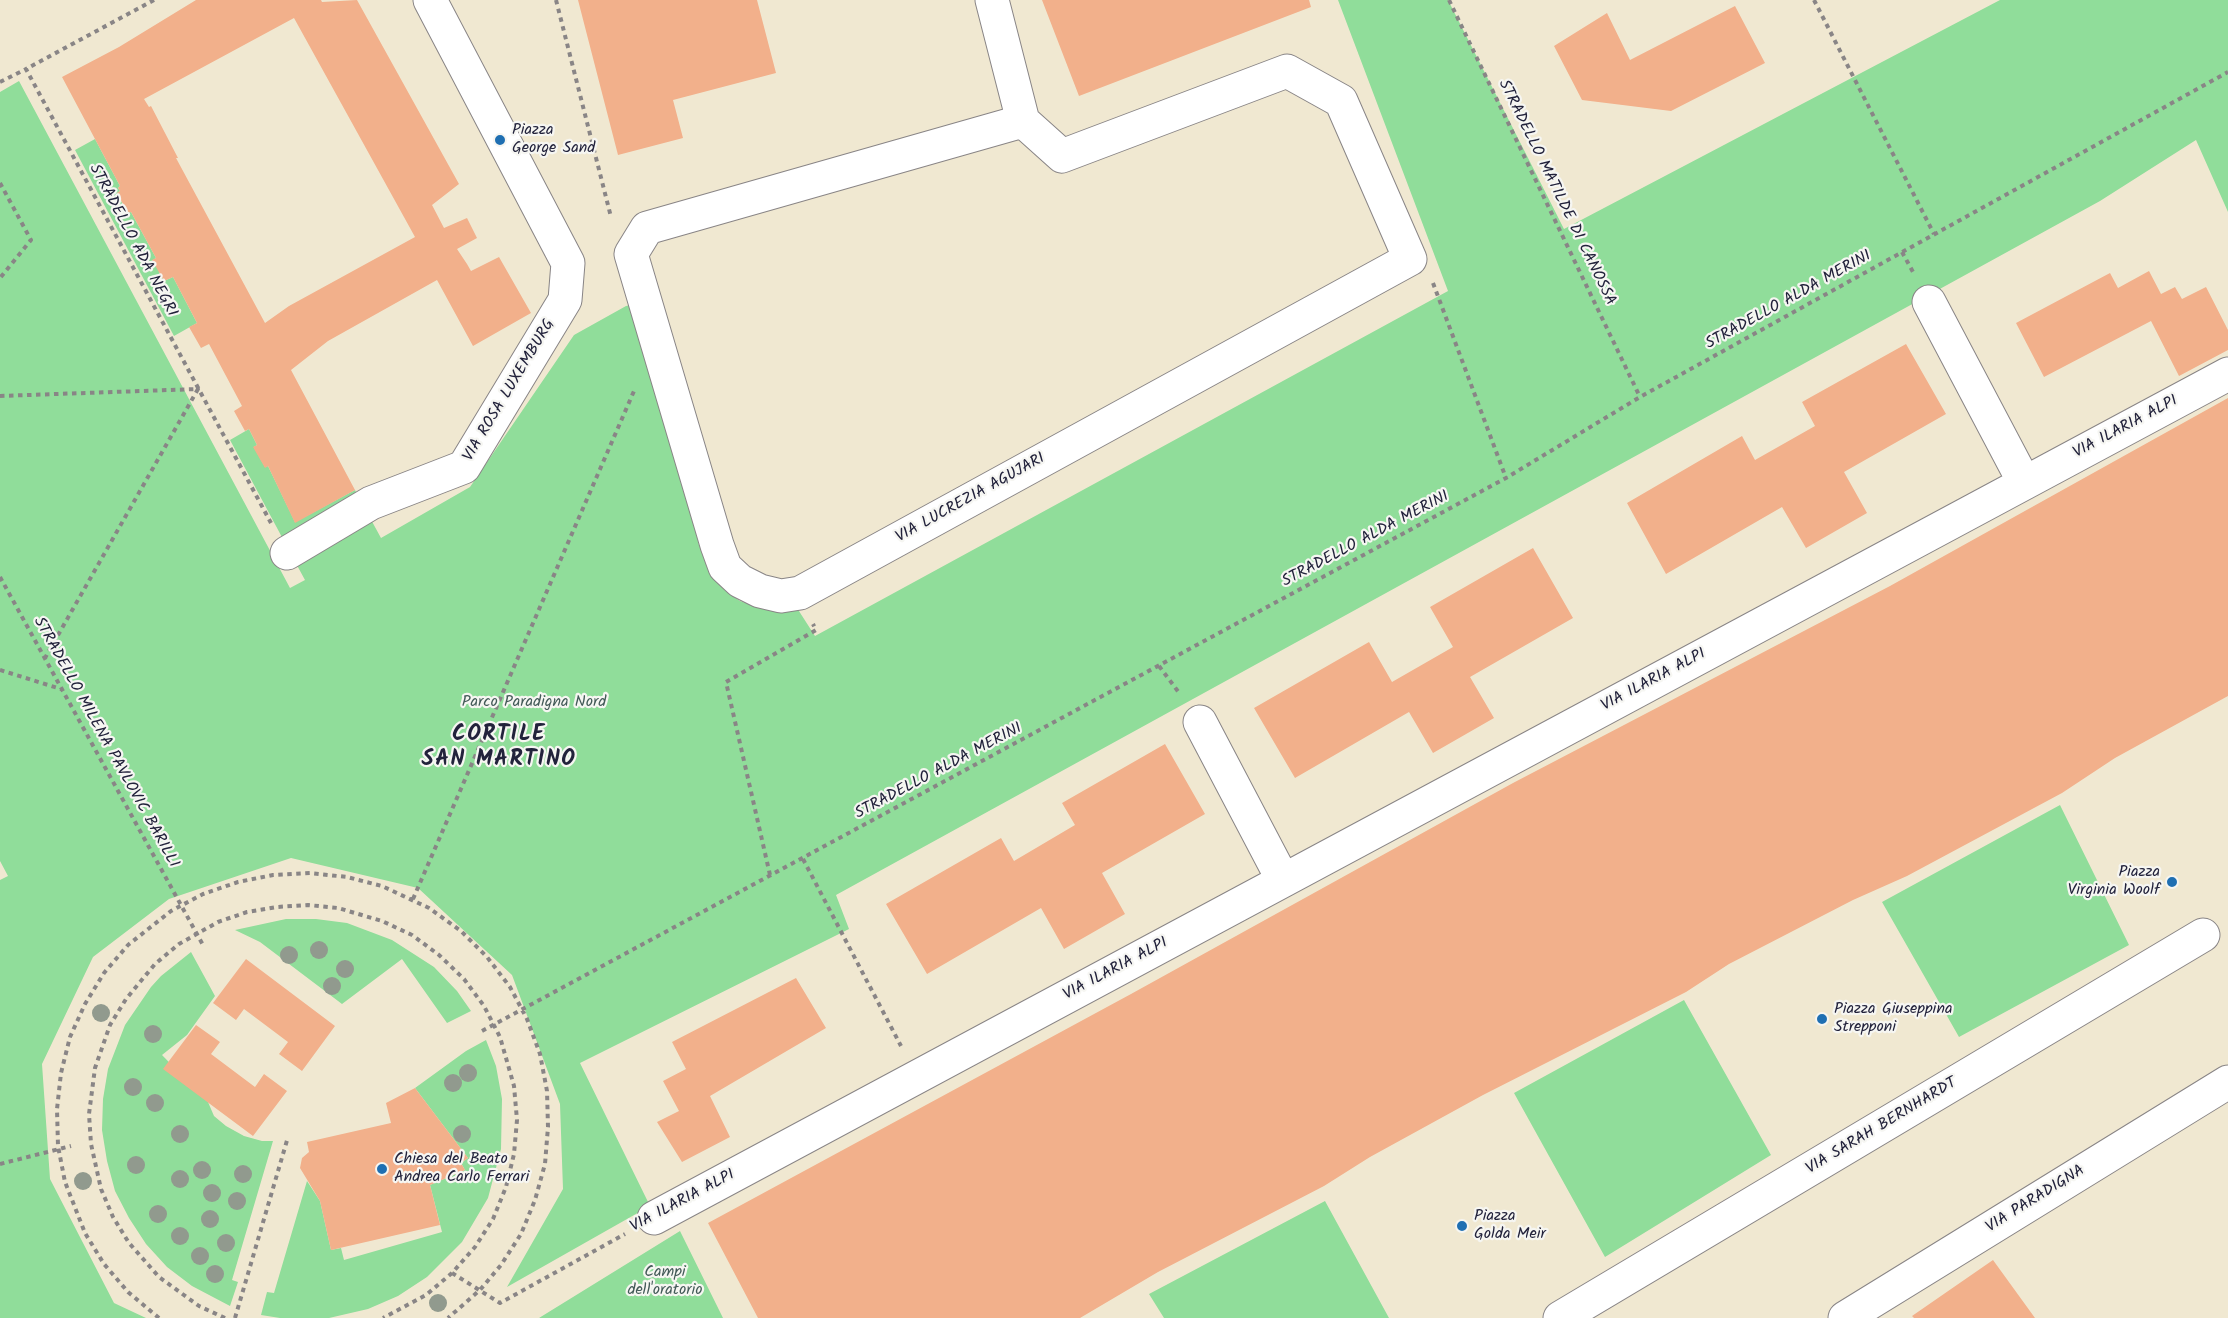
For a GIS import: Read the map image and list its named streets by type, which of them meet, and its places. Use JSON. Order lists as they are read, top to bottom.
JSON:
{
  "streets": {
    "street": [
      "VIA ROSA LUXEMBURG",
      "VIA ILARIA ALPI",
      "VIA LUCREZIA AGUJARI",
      "VIA SARAH BERNHARDT",
      "VIA PARADIGNA"
    ],
    "path": [
      "STRADELLO MATILDE DI CANOSSA",
      "STRADELLO ADA NEGRI",
      "STRADELLO ALDA MERINI",
      "STRADELLO MILENA PAVLOVIC BARILLI"
    ]
  },
  "crossings": [
    ["STRADELLO MATILDE DI CANOSSA", "STRADELLO ALDA MERINI"],
    ["STRADELLO ADA NEGRI", "VIA ROSA LUXEMBURG"]
  ],
  "districts": ["CORTILE SAN MARTINO"],
  "parks": ["Parco Paradigna Nord", "Campi dell'oratorio"],
  "places": [
    "Piazza George Sand",
    "Piazza Virginia Woolf",
    "Piazza Giuseppina Strepponi",
    "Chiesa del Beato Andrea Carlo Ferrari",
    "Piazza Golda Meir"
  ]
}
